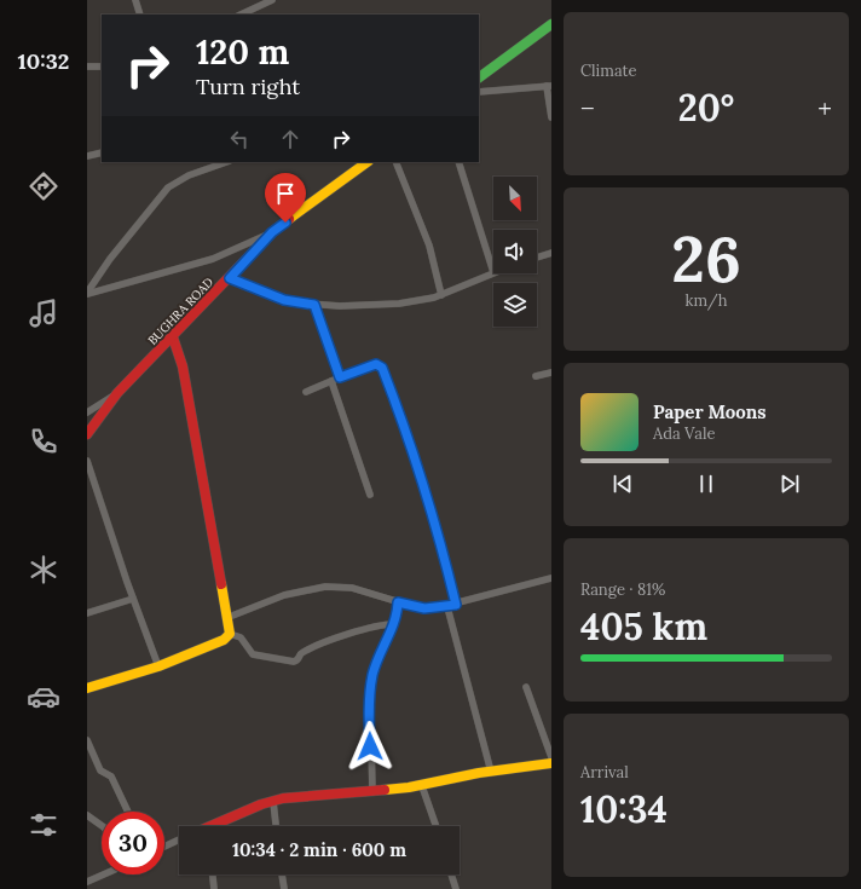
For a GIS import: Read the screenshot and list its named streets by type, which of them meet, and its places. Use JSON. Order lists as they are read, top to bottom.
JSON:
{
  "streets": {
    "street": ["BUGHRA ROAD"]
  },
  "north": "bottom right",
  "page": {
    "tabs": "10:32",
    "tile": [
      "Climate",
      ["26", "km/h"],
      ["Range · 81%", "405 km"],
      ["Arrival", "10:34"]
    ],
    "turn": ["120 m", "Turn right"],
    "heat": ["−", "20°", "+"],
    "song": ["Paper Moons", "Ada Vale"],
    "limit": "30",
    "trip": "10:34 · 2 min · 600 m"
  }
}
